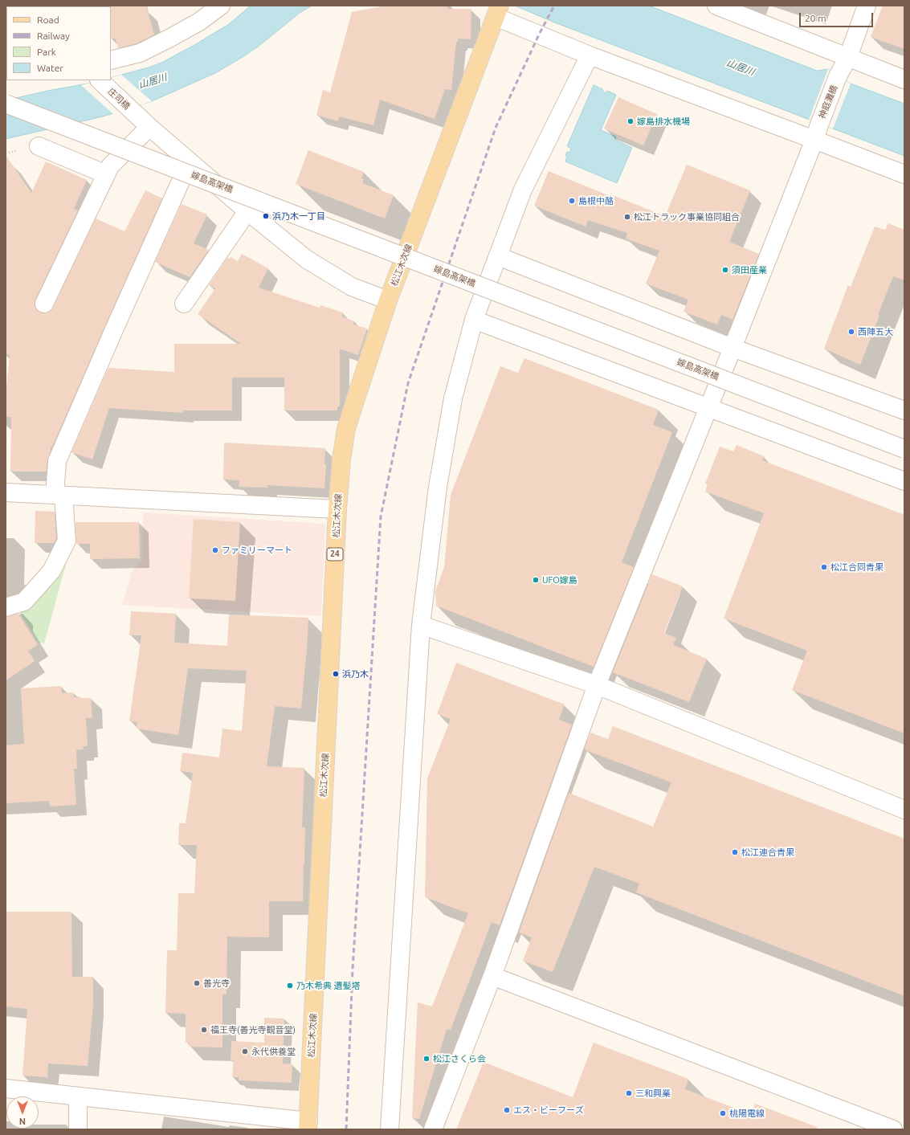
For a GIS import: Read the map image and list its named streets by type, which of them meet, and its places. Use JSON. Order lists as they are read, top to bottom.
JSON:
{
  "streets": {
    "main road": ["松江木次線", "24"],
    "street": ["庄司橋", "神庭灘橋", "嫁島高架橋"]
  },
  "crossings": [
    ["庄司橋", "松江木次線"]
  ],
  "water": ["山居川"],
  "places": [
    "嫁島排水機場",
    "島根中酪",
    "浜乃木一丁目",
    "松江トラック事業協同組合",
    "須田産業",
    "西陣五大",
    "ファミリーマート",
    "松江合同青果",
    "UFO嫁島",
    "浜乃木",
    "松江連合青果",
    "善光寺",
    "乃木希典 遺髪塔",
    "福王寺(善光寺観音堂)",
    "永代供養堂",
    "松江さくら会",
    "三和興業",
    "エス・ビーフーズ",
    "桃陽電線"
  ],
  "legend": [
    "Road",
    "Railway",
    "Park",
    "Water"
  ],
  "scale_bar": "20 m",
  "north": "bottom"
}
